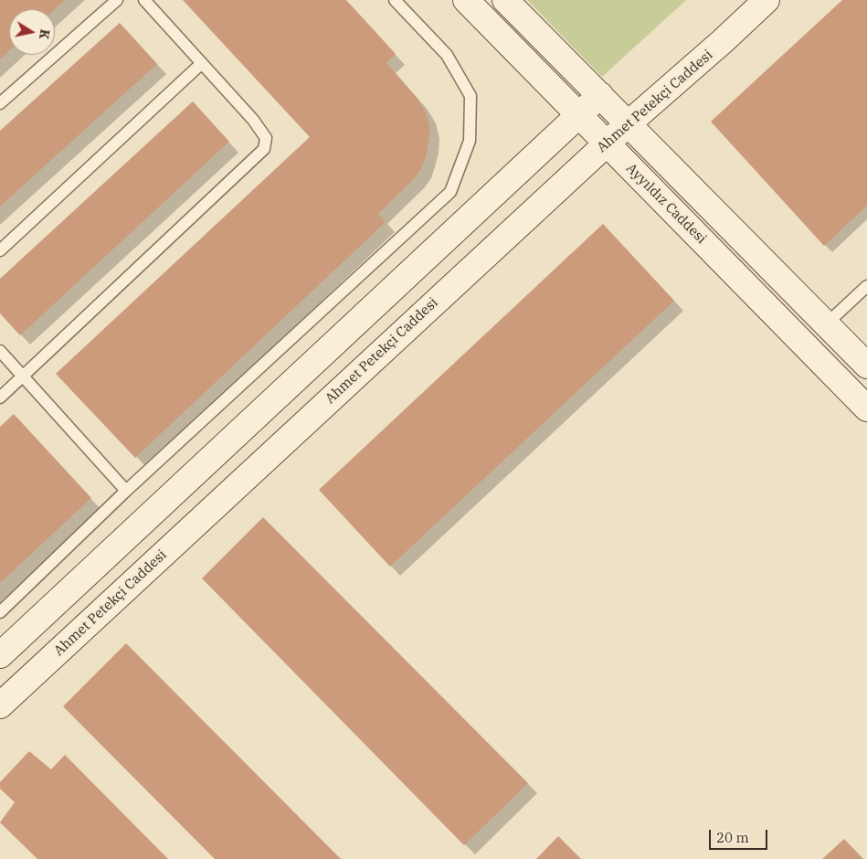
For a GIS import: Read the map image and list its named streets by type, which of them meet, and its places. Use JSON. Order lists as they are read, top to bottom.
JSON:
{
  "streets": {
    "street": ["Ahmet Petekçi Caddesi", "Ayyıldız Caddesi"]
  },
  "crossings": [
    ["Ahmet Petekçi Caddesi", "Ayyıldız Caddesi"]
  ],
  "scale_bar": "20 m",
  "north": "right"
}
